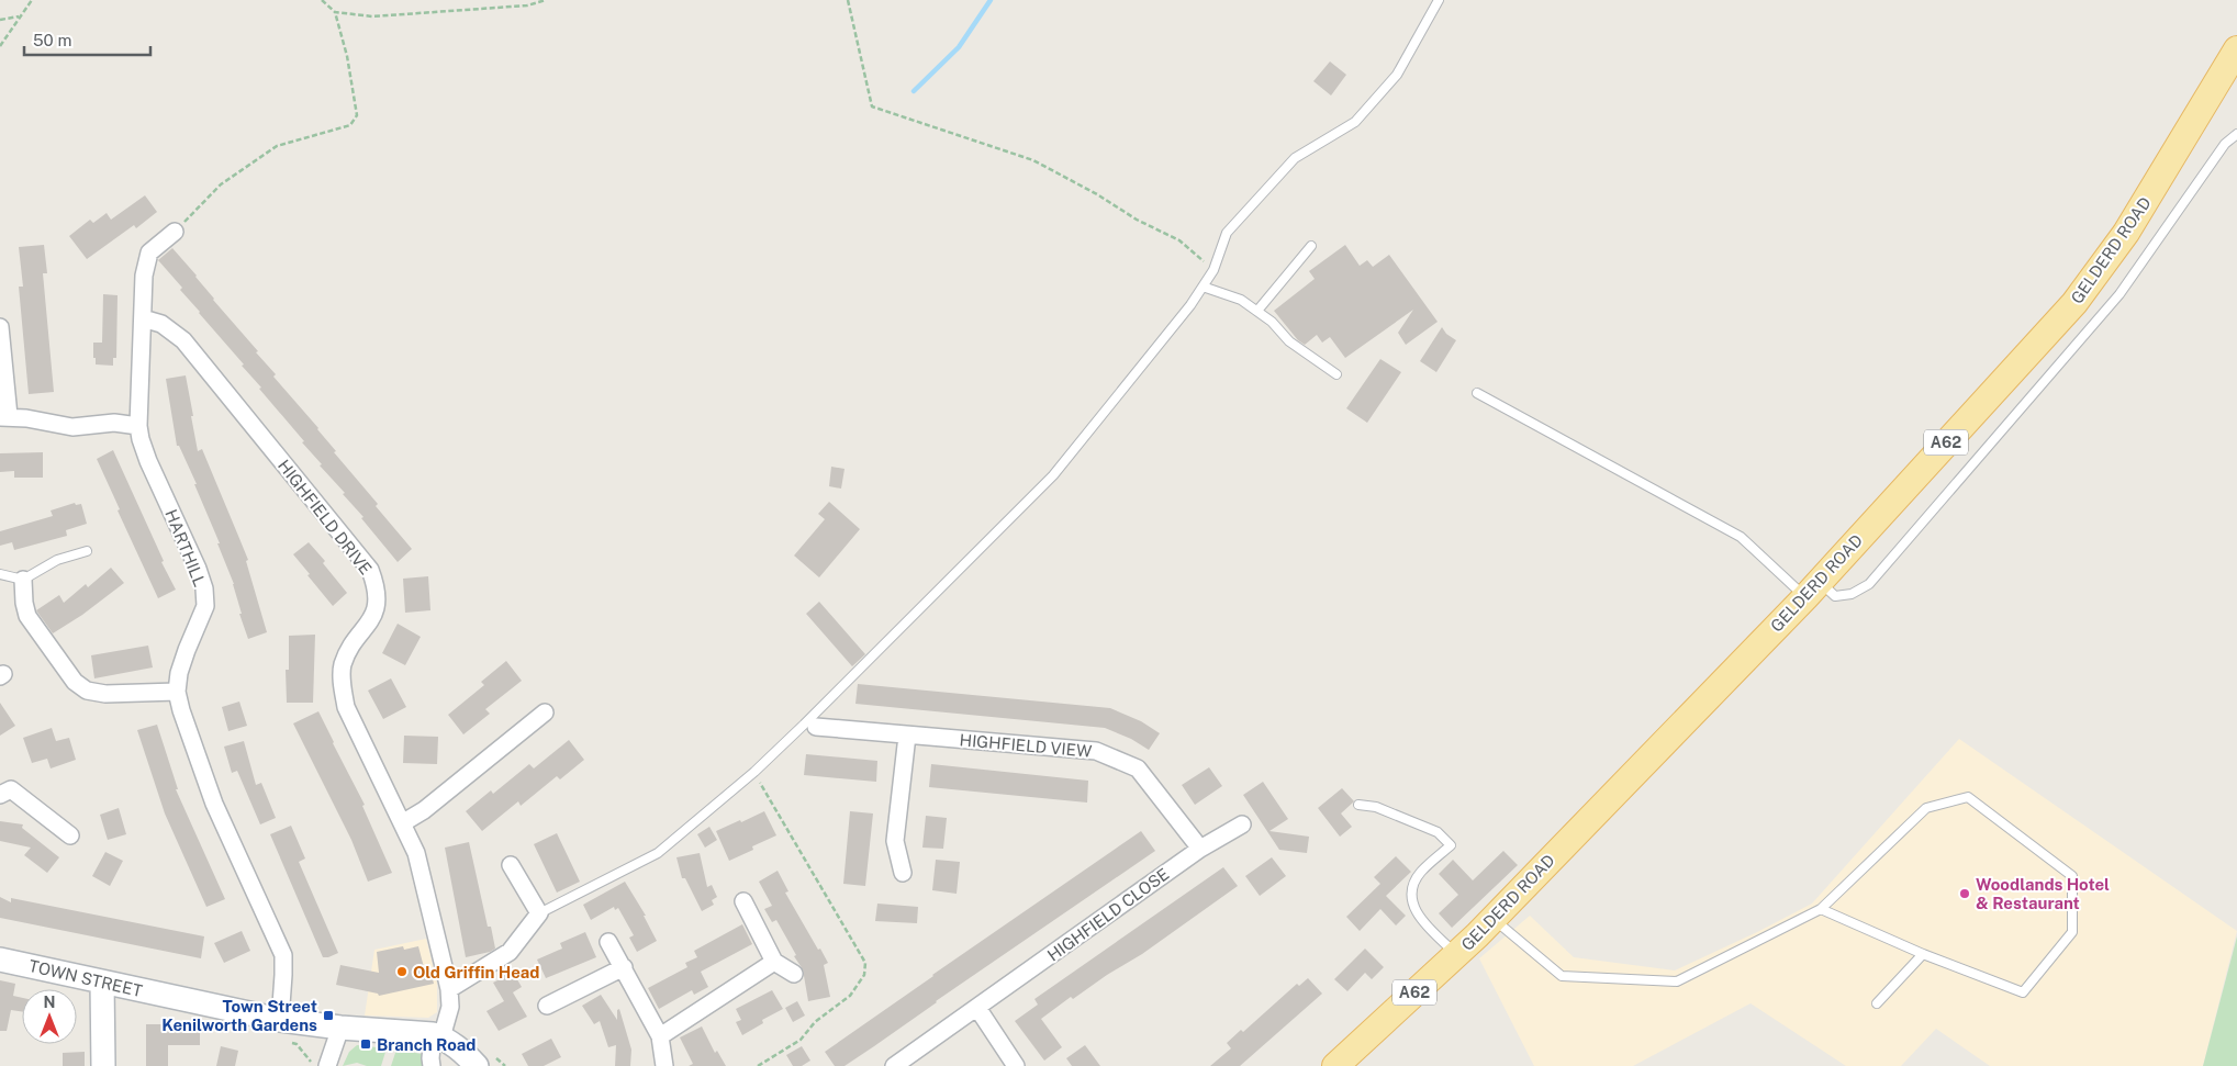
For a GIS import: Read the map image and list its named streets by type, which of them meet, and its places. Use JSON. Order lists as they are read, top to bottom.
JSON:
{
  "streets": {
    "main road": ["GELDERD ROAD", "A62", "TOWN STREET"],
    "street": [
      "HIGHFIELD DRIVE",
      "HARTHILL",
      "HIGHFIELD VIEW",
      "HIGHFIELD CLOSE"
    ]
  },
  "crossings": [
    ["HIGHFIELD DRIVE", "HARTHILL"],
    ["HIGHFIELD DRIVE", "TOWN STREET"],
    ["HARTHILL", "TOWN STREET"],
    ["HIGHFIELD VIEW", "HIGHFIELD CLOSE"]
  ],
  "places": {
    "other": ["Woodlands Hotel & Restaurant", "Old Griffin Head"],
    "transit": ["Town Street Kenilworth Gardens", "Branch Road"]
  },
  "scale_bar": "50 m",
  "north": "top"
}
